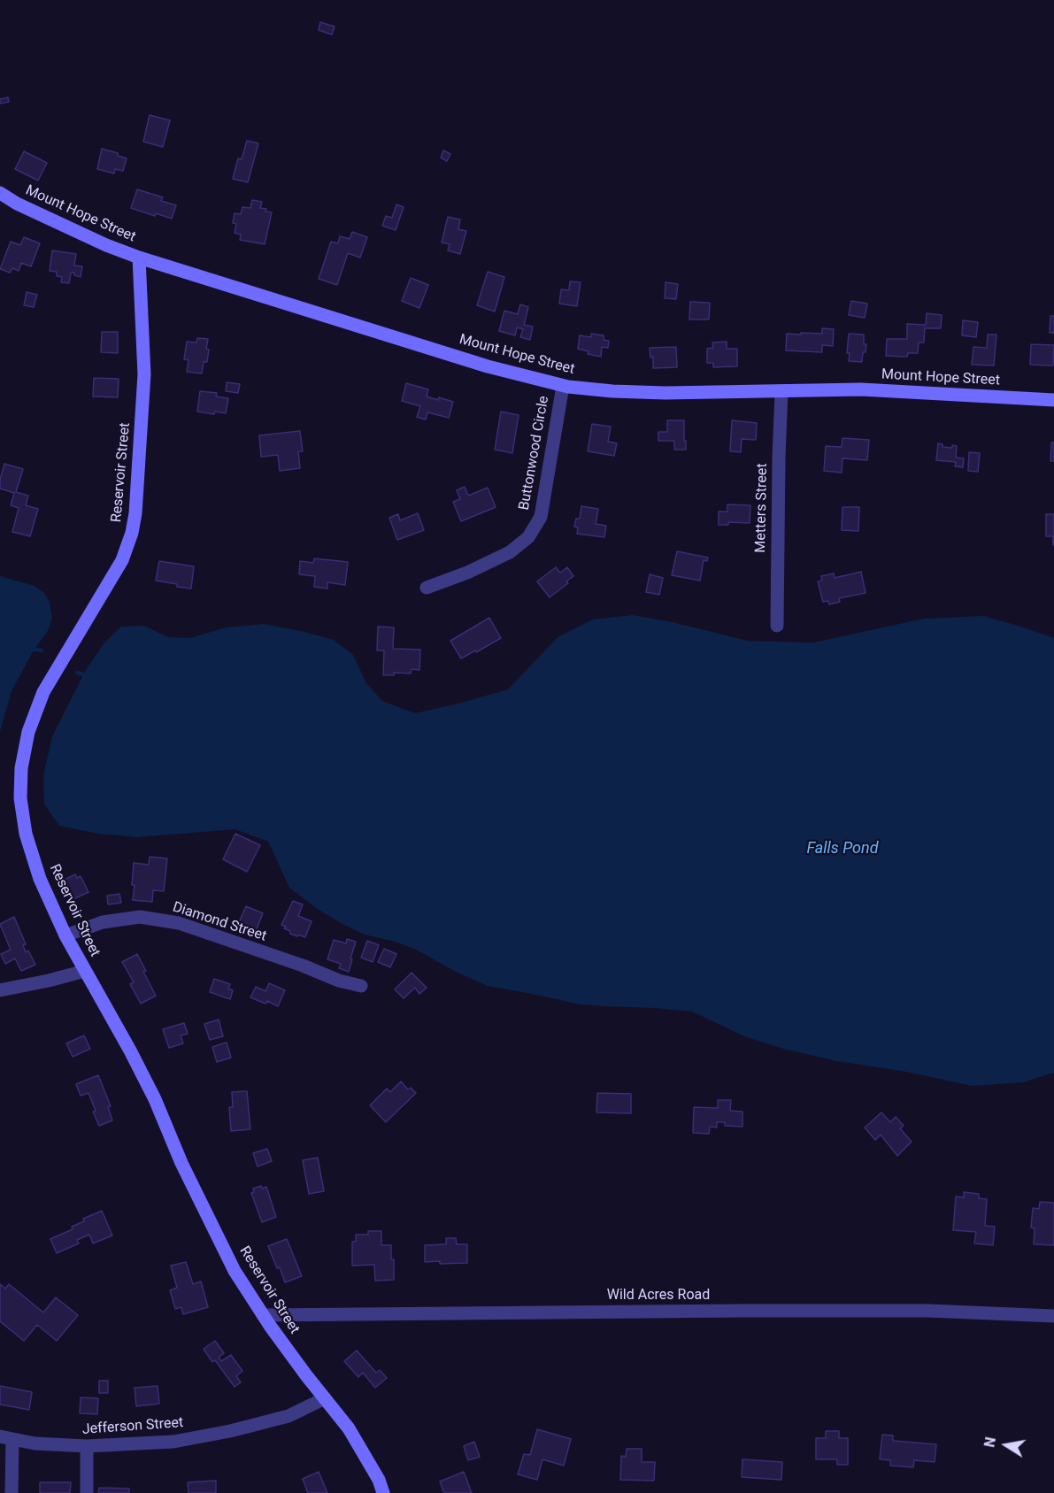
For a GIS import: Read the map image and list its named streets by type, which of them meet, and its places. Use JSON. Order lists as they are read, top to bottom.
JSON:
{
  "streets": {
    "street": [
      "Mount Hope Street",
      "Buttonwood Circle",
      "Reservoir Street",
      "Metters Street",
      "Diamond Street",
      "Wild Acres Road",
      "Jefferson Street"
    ]
  },
  "crossings": [
    ["Mount Hope Street", "Buttonwood Circle"],
    ["Mount Hope Street", "Reservoir Street"],
    ["Mount Hope Street", "Metters Street"],
    ["Reservoir Street", "Diamond Street"],
    ["Reservoir Street", "Wild Acres Road"],
    ["Reservoir Street", "Jefferson Street"]
  ],
  "water": ["Falls Pond"],
  "north": "left"
}
